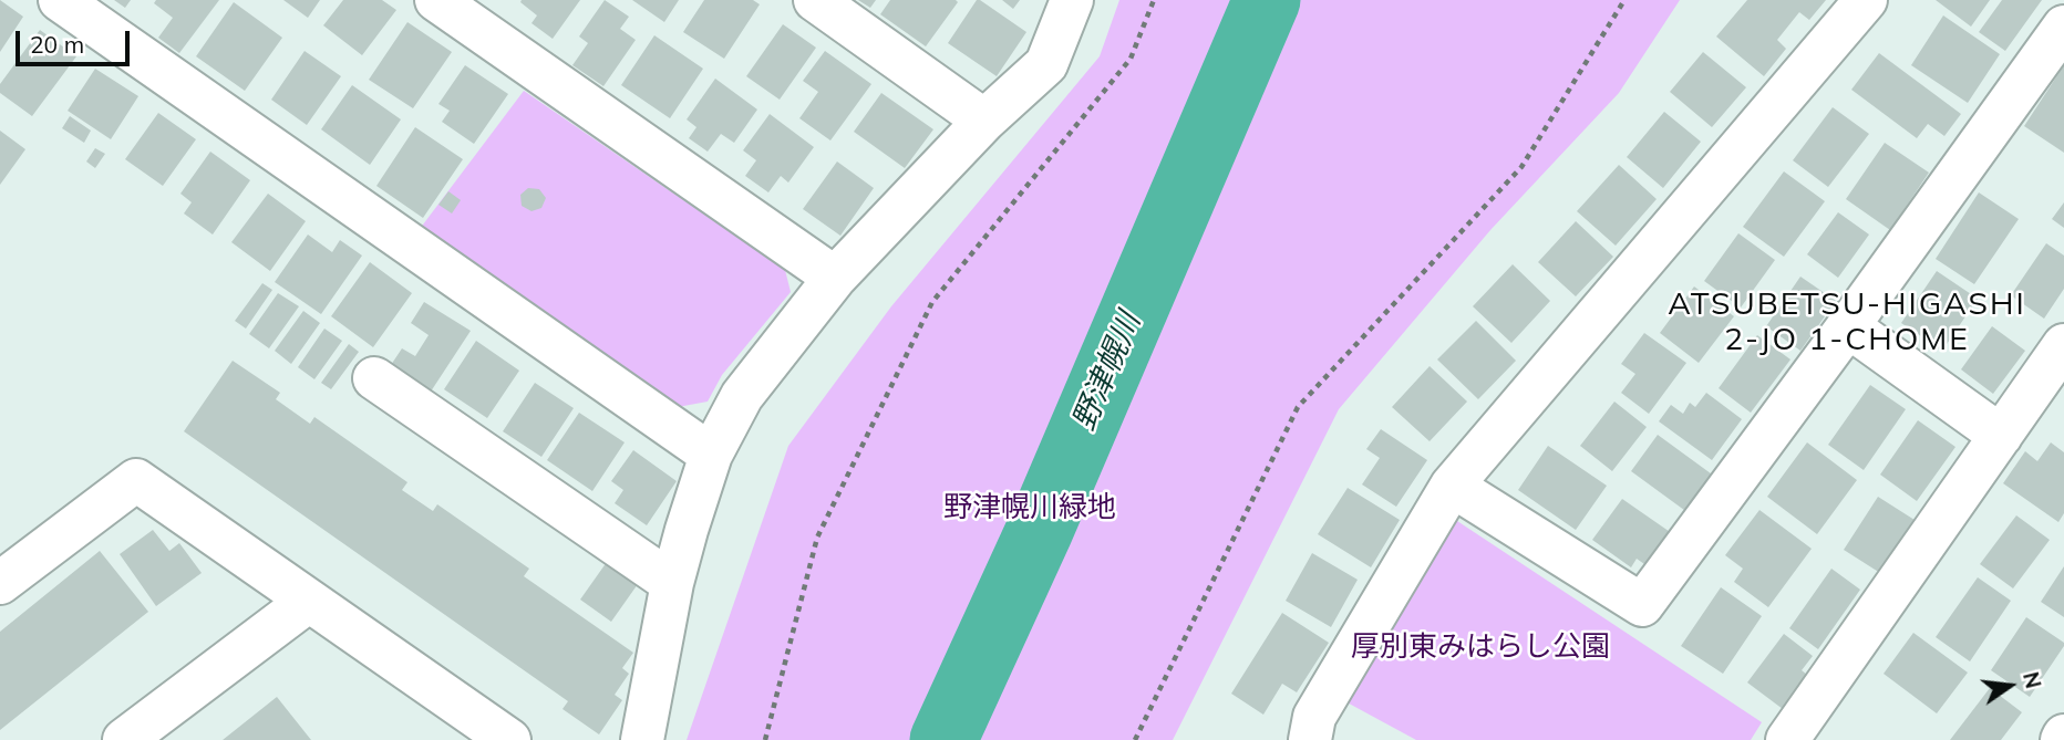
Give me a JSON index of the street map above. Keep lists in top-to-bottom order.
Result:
{
  "districts": ["ATSUBETSU-HIGASHI 2-JO 1-CHOME"],
  "water": ["野津幌川"],
  "parks": ["野津幌川緑地", "厚別東みはらし公園"],
  "scale_bar": "20 m",
  "north": "right"
}
